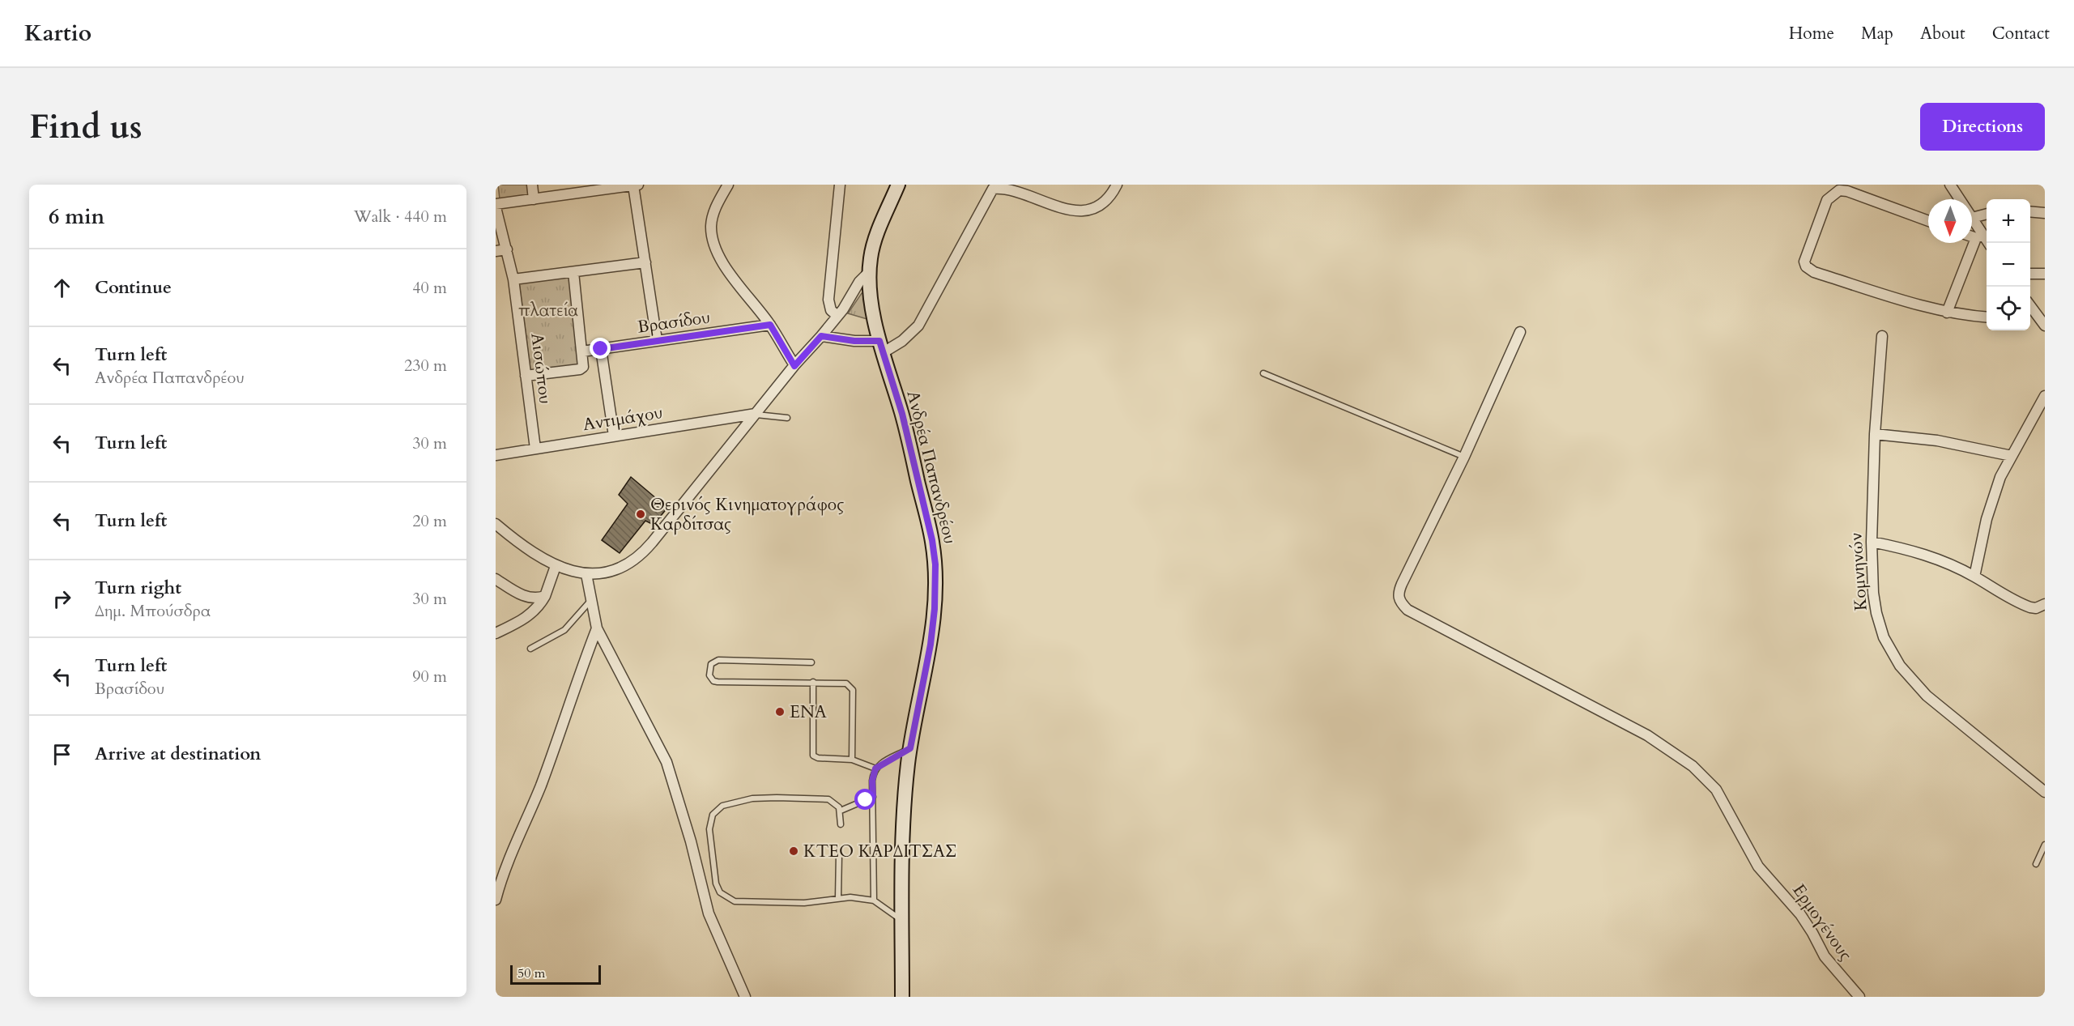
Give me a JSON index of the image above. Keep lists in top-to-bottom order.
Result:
{
  "streets": {
    "main road": ["Ανδρέα Παπανδρέου"],
    "street": [
      "Βρασίδου",
      "Αισώπου",
      "Αντιμάχου",
      "Κομνηνών",
      "Ερμογένους"
    ]
  },
  "crossings": [
    ["Αισώπου", "Αντιμάχου"]
  ],
  "parks": ["πλατεία"],
  "places": ["Θερινός Κινηματογράφος Καρδίτσας", "ΕΝΑ", "ΚΤΕΟ ΚΑΡΔΙΤΣΑΣ"],
  "scale_bar": "50 m",
  "north": "bottom",
  "page": {
    "header": "Kartio",
    "nav": [
      "Home",
      "Map",
      "About",
      "Contact"
    ],
    "buttons": "Directions",
    "title": "Find us",
    "heading": ["6 min", "Walk · 440 m"],
    "map_buttons": ["+", "−"],
    "list": [
      ["Continue", "40 m"],
      ["Turn left", "Ανδρέα Παπανδρέου", "230 m"],
      ["Turn left", "30 m"],
      ["Turn left", "20 m"],
      ["Turn right", "Δημ. Μπούσδρα", "30 m"],
      ["Turn left", "Βρασίδου", "90 m"],
      "Arrive at destination"
    ],
    "scale": "50 m"
  }
}
